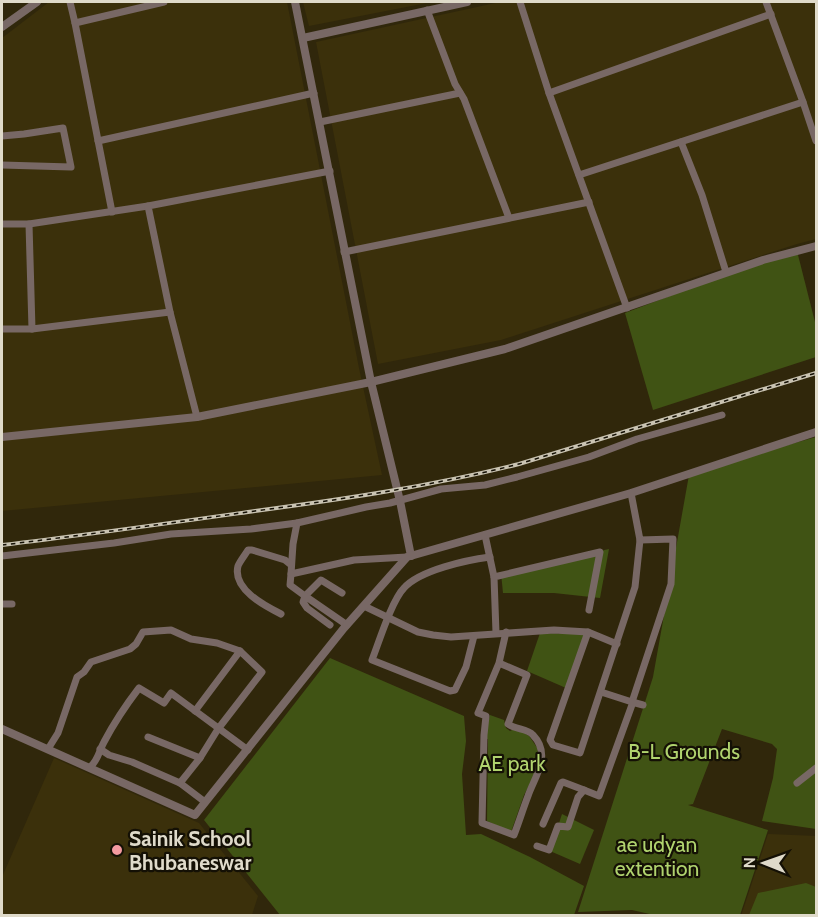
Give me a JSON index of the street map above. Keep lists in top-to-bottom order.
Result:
{
  "parks": ["B-L Grounds", "AE park", "ae udyan extention"],
  "places": ["Sainik School Bhubaneswar"],
  "north": "left"
}
